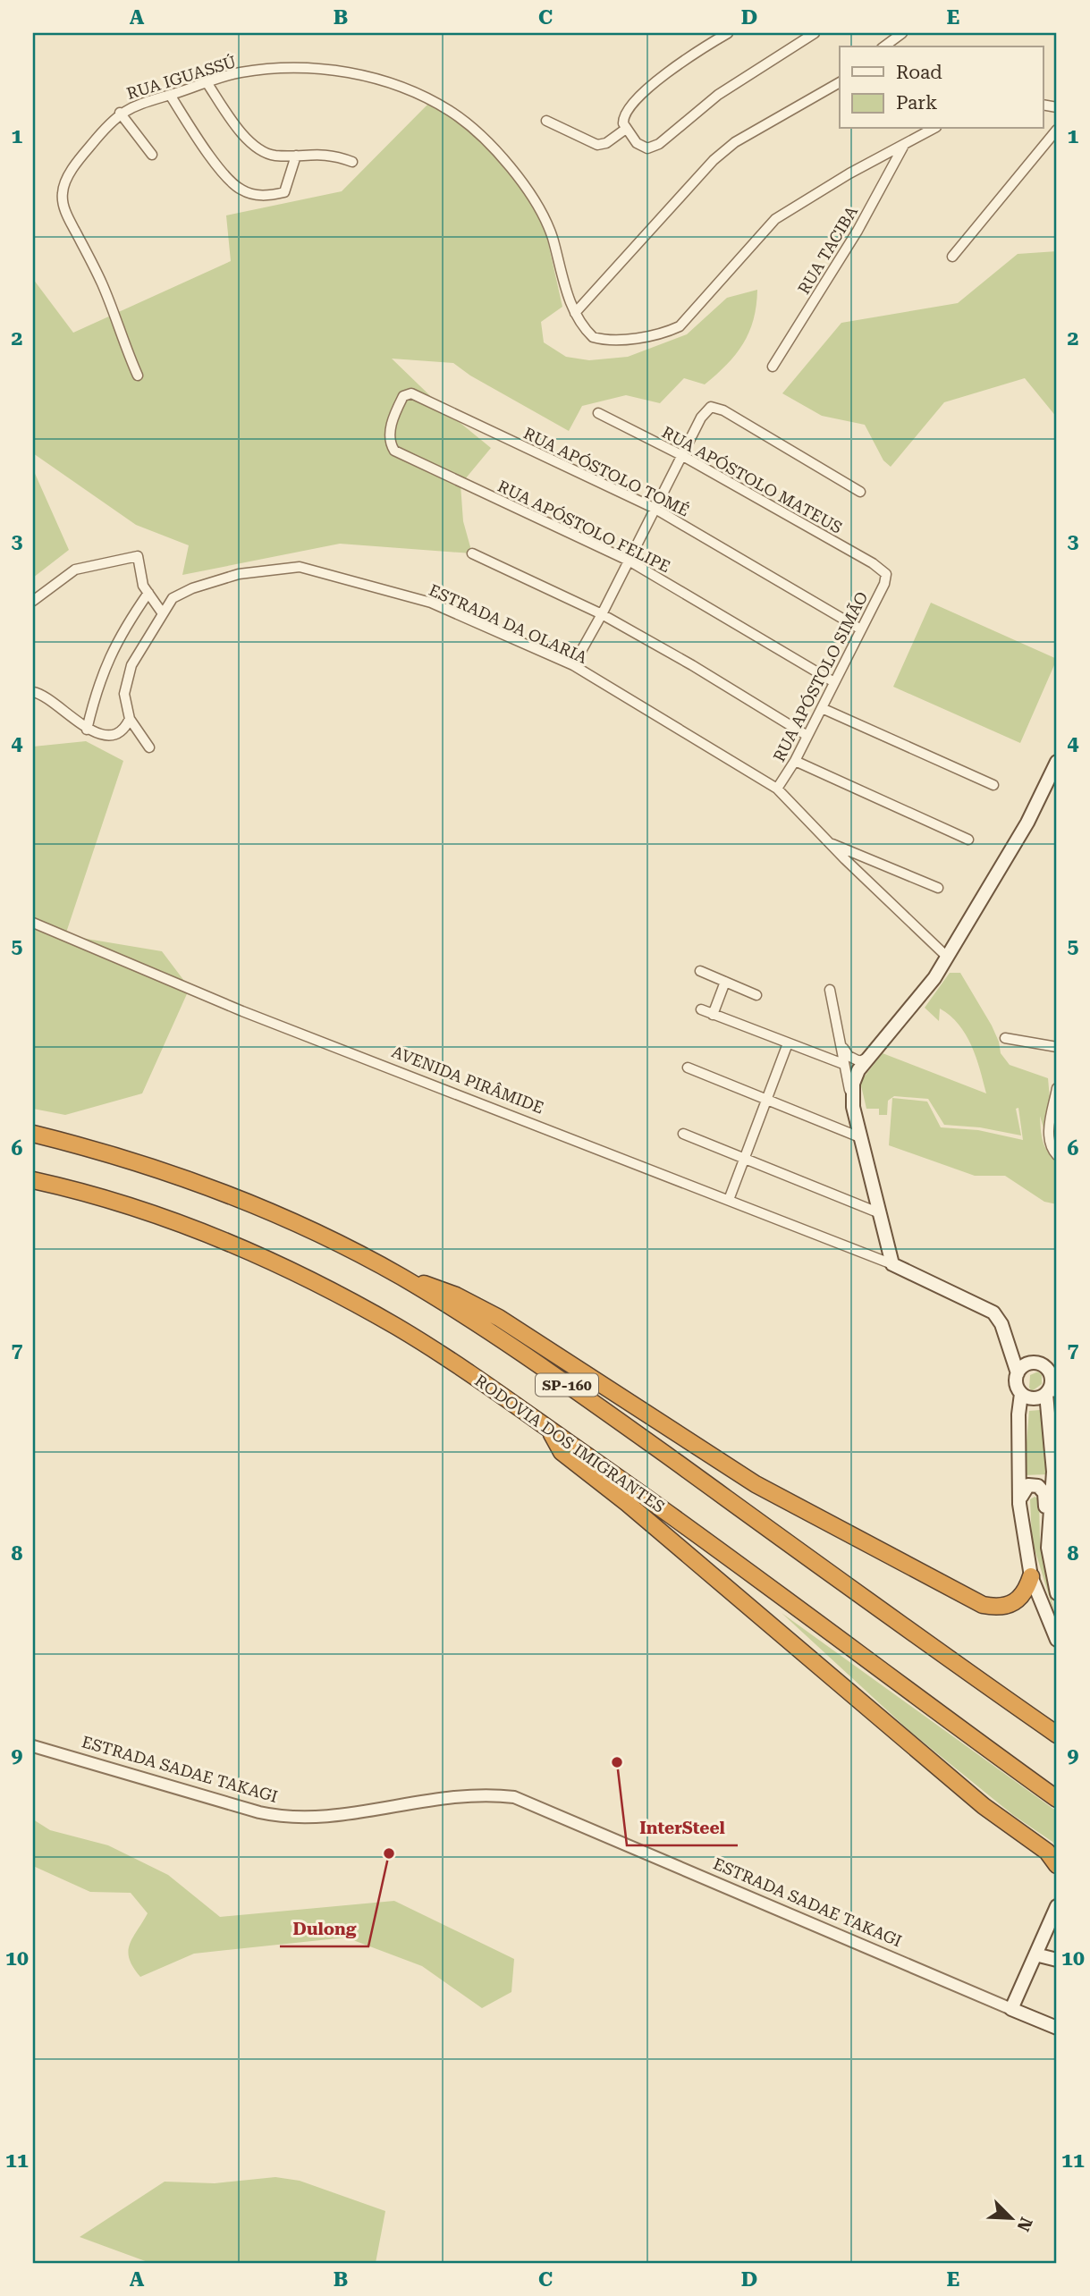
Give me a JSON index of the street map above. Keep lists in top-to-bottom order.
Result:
{
  "streets": {
    "highway": ["SP-160", "RODOVIA DOS IMIGRANTES"],
    "main road": ["ESTRADA SADAE TAKAGI"],
    "street": [
      "RUA IGUASSÚ",
      "RUA TACIBA",
      "RUA APÓSTOLO TOMÉ",
      "RUA APÓSTOLO MATEUS",
      "RUA APÓSTOLO FELIPE",
      "ESTRADA DA OLARIA",
      "RUA APÓSTOLO SIMÃO",
      "AVENIDA PIRÂMIDE"
    ]
  },
  "crossings": [
    ["RUA APÓSTOLO TOMÉ", "RUA APÓSTOLO FELIPE"],
    ["RUA APÓSTOLO TOMÉ", "RUA APÓSTOLO SIMÃO"],
    ["RUA APÓSTOLO MATEUS", "RUA APÓSTOLO SIMÃO"],
    ["RUA APÓSTOLO FELIPE", "RUA APÓSTOLO SIMÃO"],
    ["ESTRADA DA OLARIA", "RUA APÓSTOLO SIMÃO"]
  ],
  "places": ["InterSteel", "Dulong"],
  "legend": ["Road", "Park"],
  "north": "bottom right",
  "grid": {
    "columns": [
      "A",
      "B",
      "C",
      "D",
      "E"
    ],
    "rows": [
      "1",
      "2",
      "3",
      "4",
      "5",
      "6",
      "7",
      "8",
      "9",
      "10",
      "11"
    ]
  }
}
